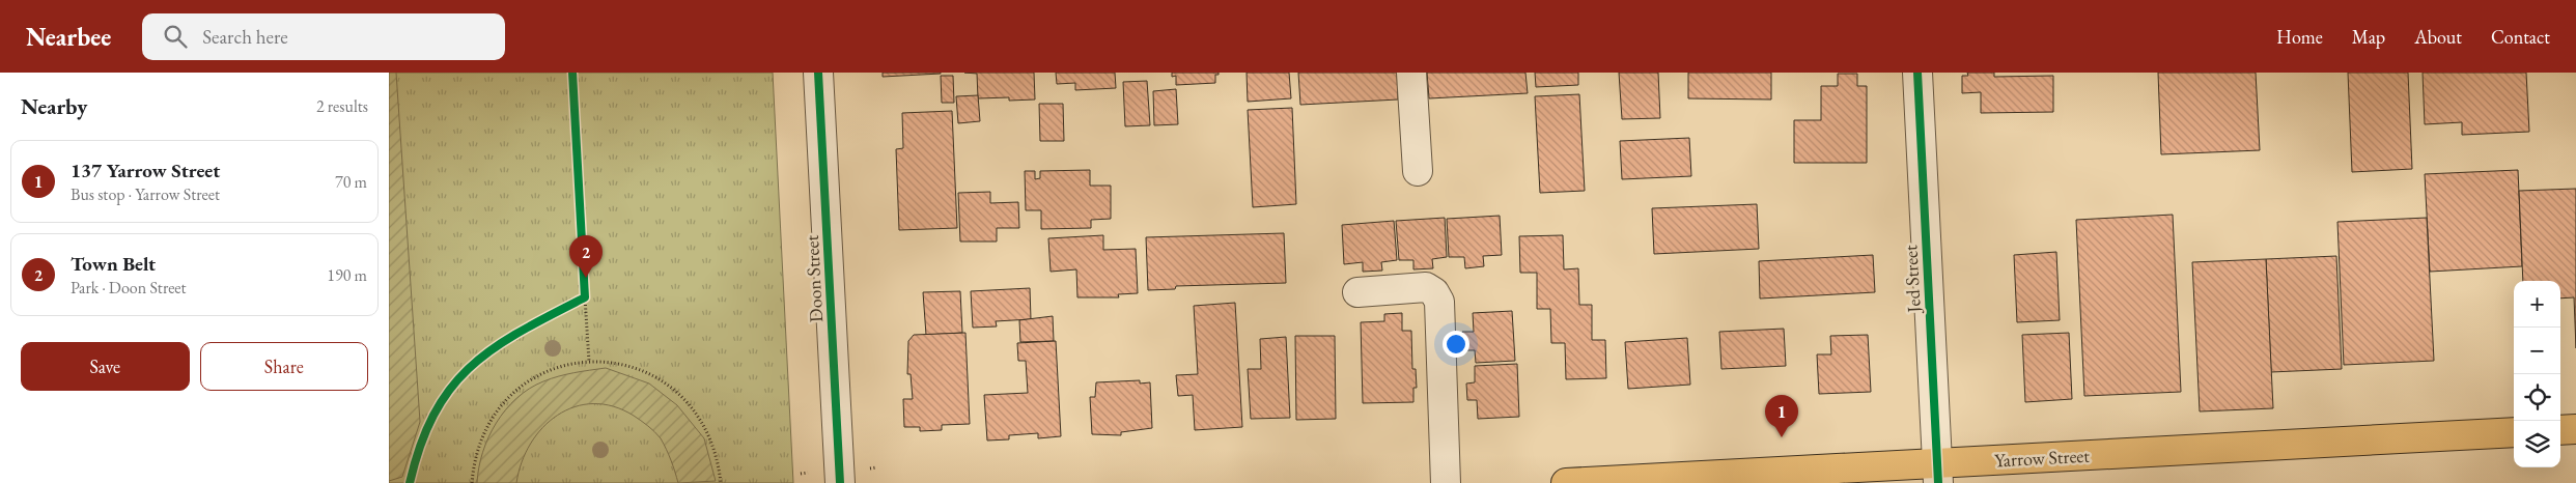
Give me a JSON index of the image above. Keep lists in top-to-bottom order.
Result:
{
  "streets": {
    "main road": ["Yarrow Street"],
    "street": ["Doon Street", "Jed Street"]
  },
  "crossings": [
    ["Jed Street", "Yarrow Street"]
  ],
  "page": {
    "header": "Nearbee",
    "search": "Search here",
    "nav": [
      "Home",
      "Map",
      "About",
      "Contact"
    ],
    "heading": ["Nearby", "2 results"],
    "list": [
      {
        "mark": "1",
        "name": "137 Yarrow Street",
        "note": "Bus stop · Yarrow Street",
        "value": "70 m"
      },
      {
        "mark": "2",
        "name": "Town Belt",
        "note": "Park · Doon Street",
        "value": "190 m"
      }
    ],
    "pins": ["2", "1"],
    "map_buttons": ["+", "−"],
    "buttons": ["Save", "Share"]
  }
}
